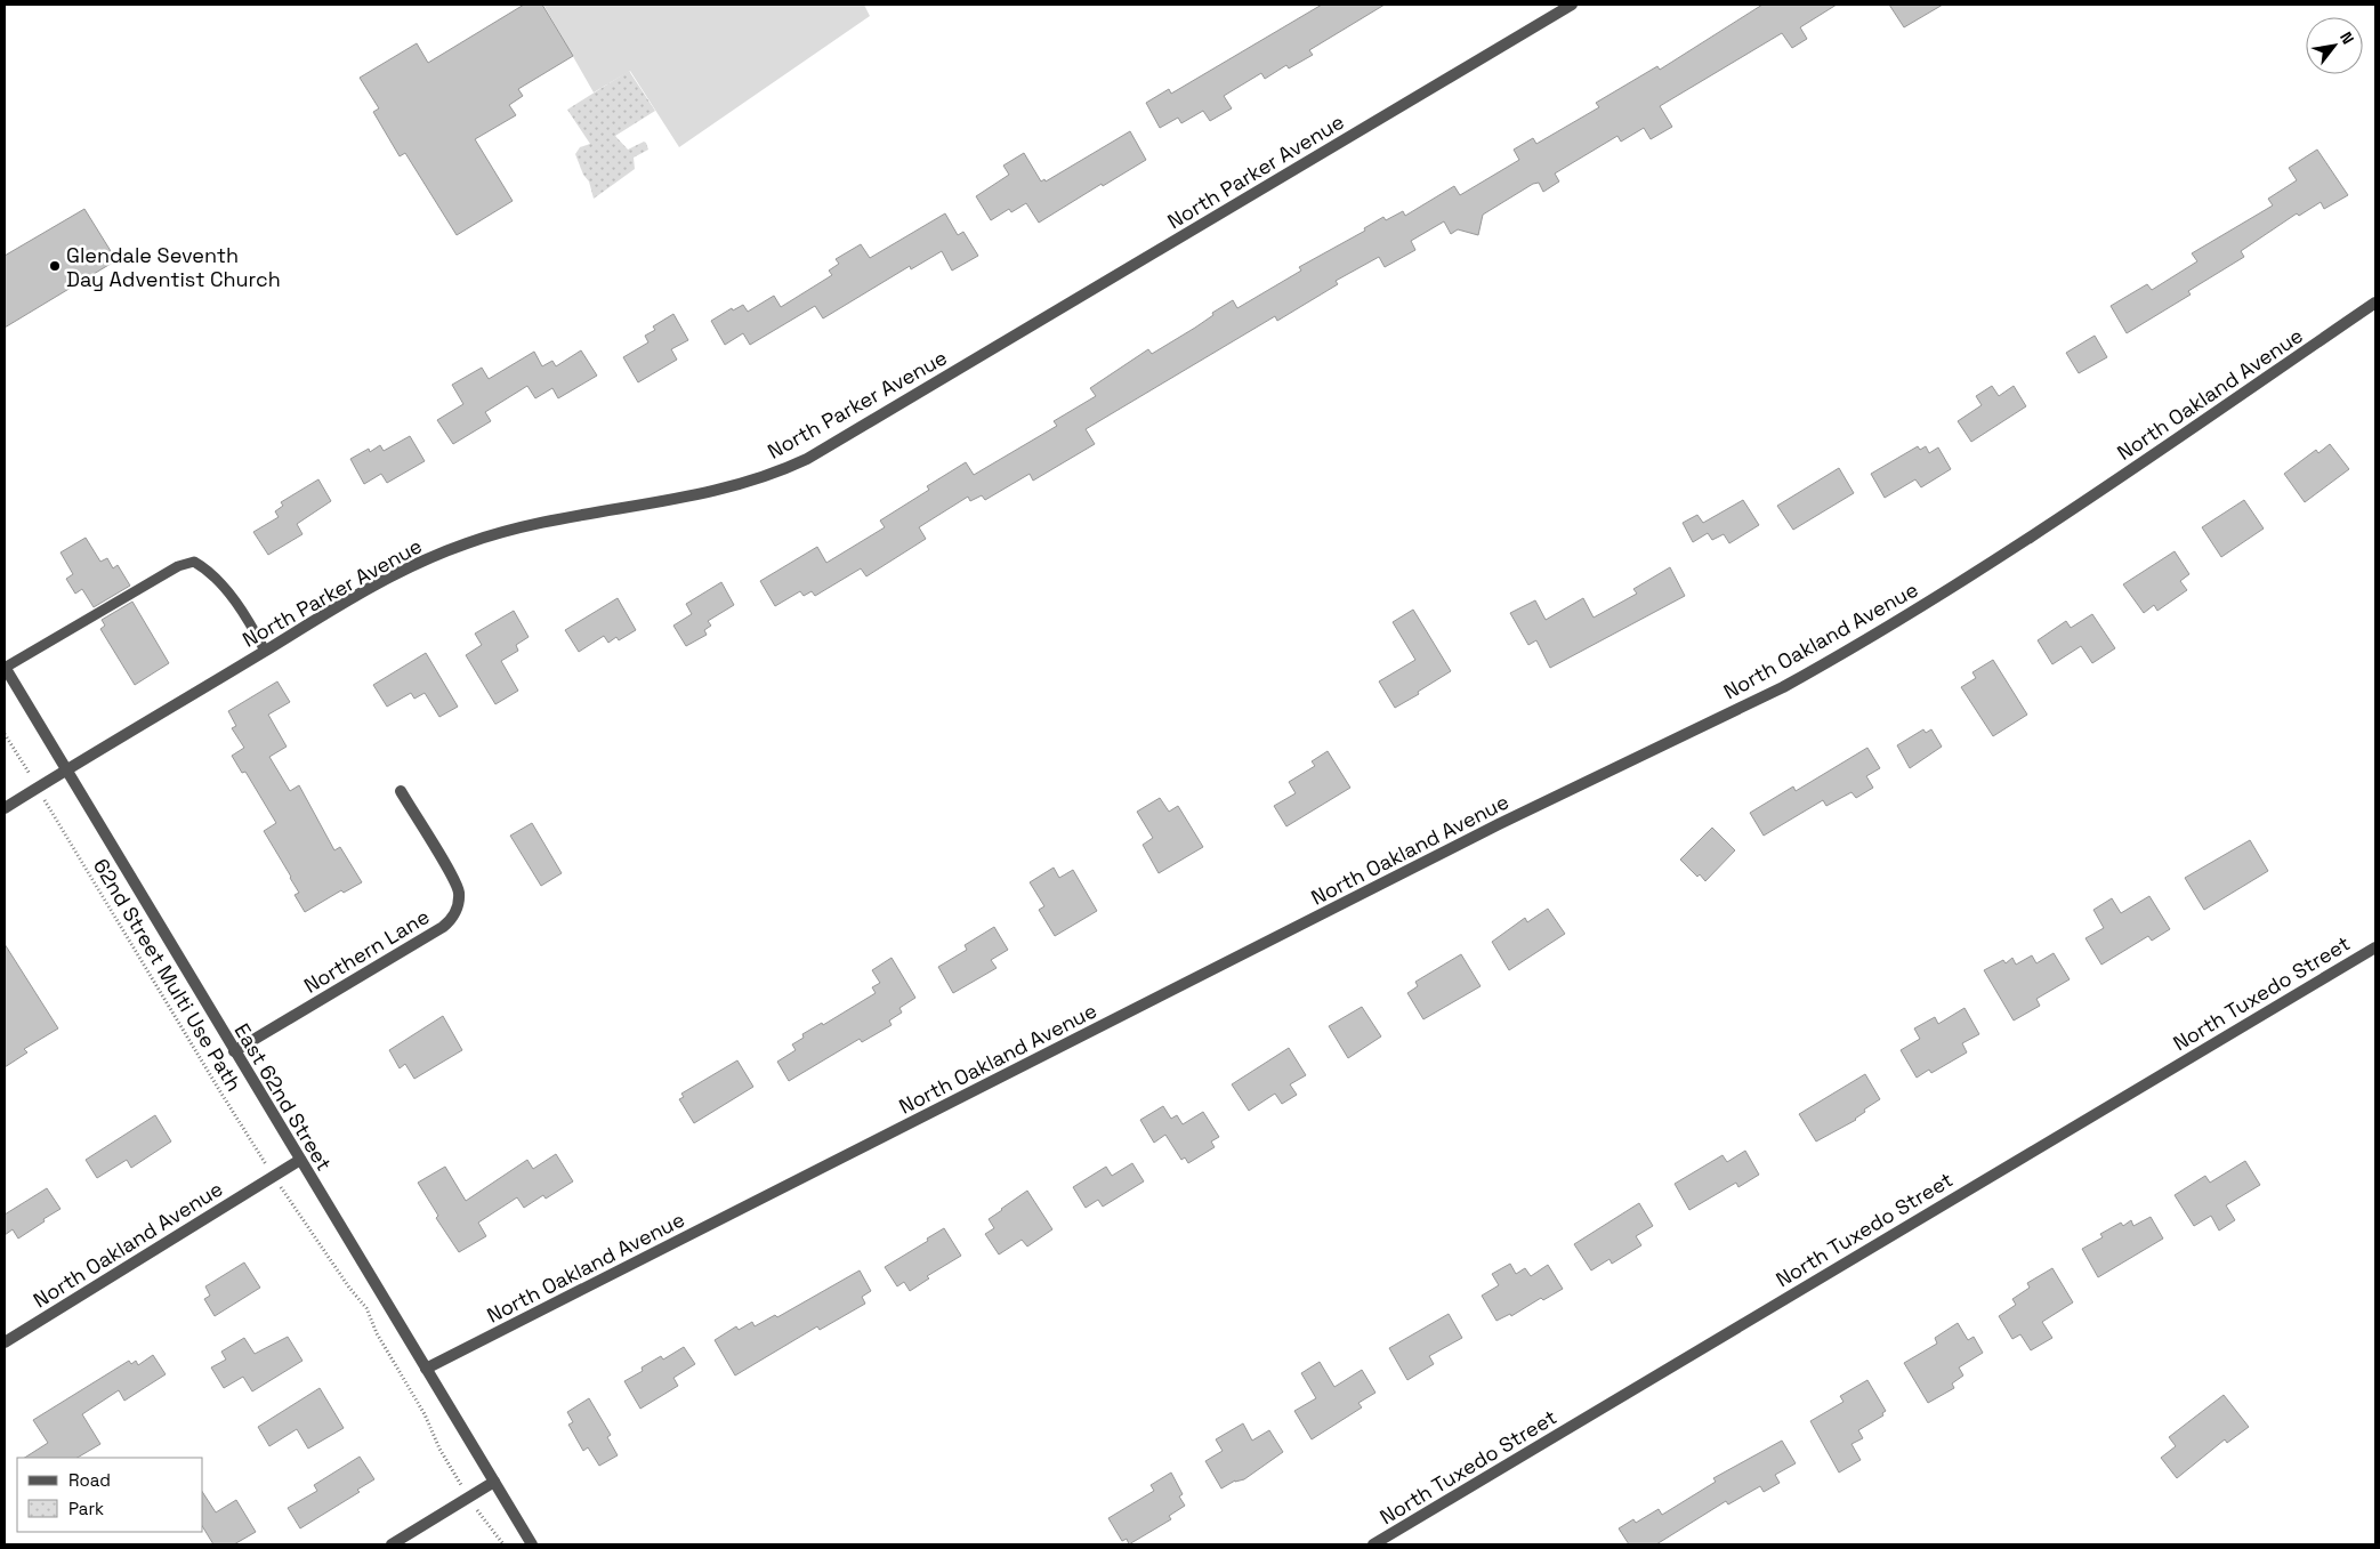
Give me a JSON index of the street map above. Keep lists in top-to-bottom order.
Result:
{
  "streets": {
    "street": [
      "North Parker Avenue",
      "North Oakland Avenue",
      "Northern Lane",
      "North Tuxedo Street",
      "East 62nd Street"
    ],
    "path": ["62nd Street Multi Use Path"]
  },
  "crossings": [
    ["North Parker Avenue", "East 62nd Street"],
    ["North Oakland Avenue", "East 62nd Street"],
    ["Northern Lane", "East 62nd Street"]
  ],
  "places": ["Glendale Seventh Day Adventist Church"],
  "legend": ["Road", "Park"],
  "north": "top right"
}
